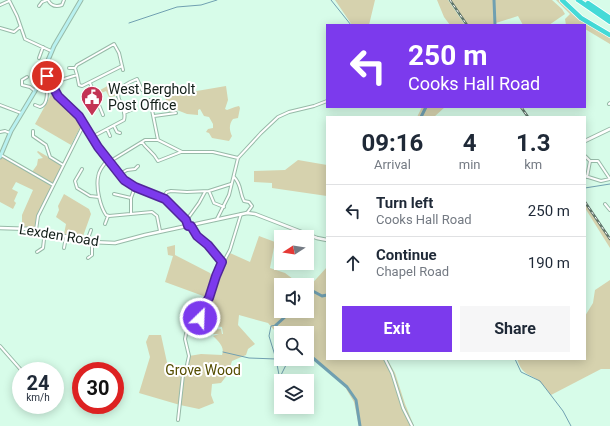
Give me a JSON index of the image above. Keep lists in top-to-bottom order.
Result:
{
  "streets": {
    "street": ["Lexden Road"]
  },
  "parks": ["Grove Wood"],
  "places": {
    "public building": ["West Bergholt Post Office"]
  },
  "north": "left",
  "page": {
    "turn": ["250 m", "Cooks Hall Road"],
    "eta": [
      "09:16",
      "Arrival",
      "4",
      "min",
      "1.3",
      "km"
    ],
    "list": [
      {
        "name": "Turn left",
        "note": "Cooks Hall Road",
        "value": "250 m"
      },
      {
        "name": "Continue",
        "note": "Chapel Road",
        "value": "190 m"
      }
    ],
    "buttons": ["Exit", "Share"],
    "speed": "24 km/h",
    "limit": "30"
  }
}
